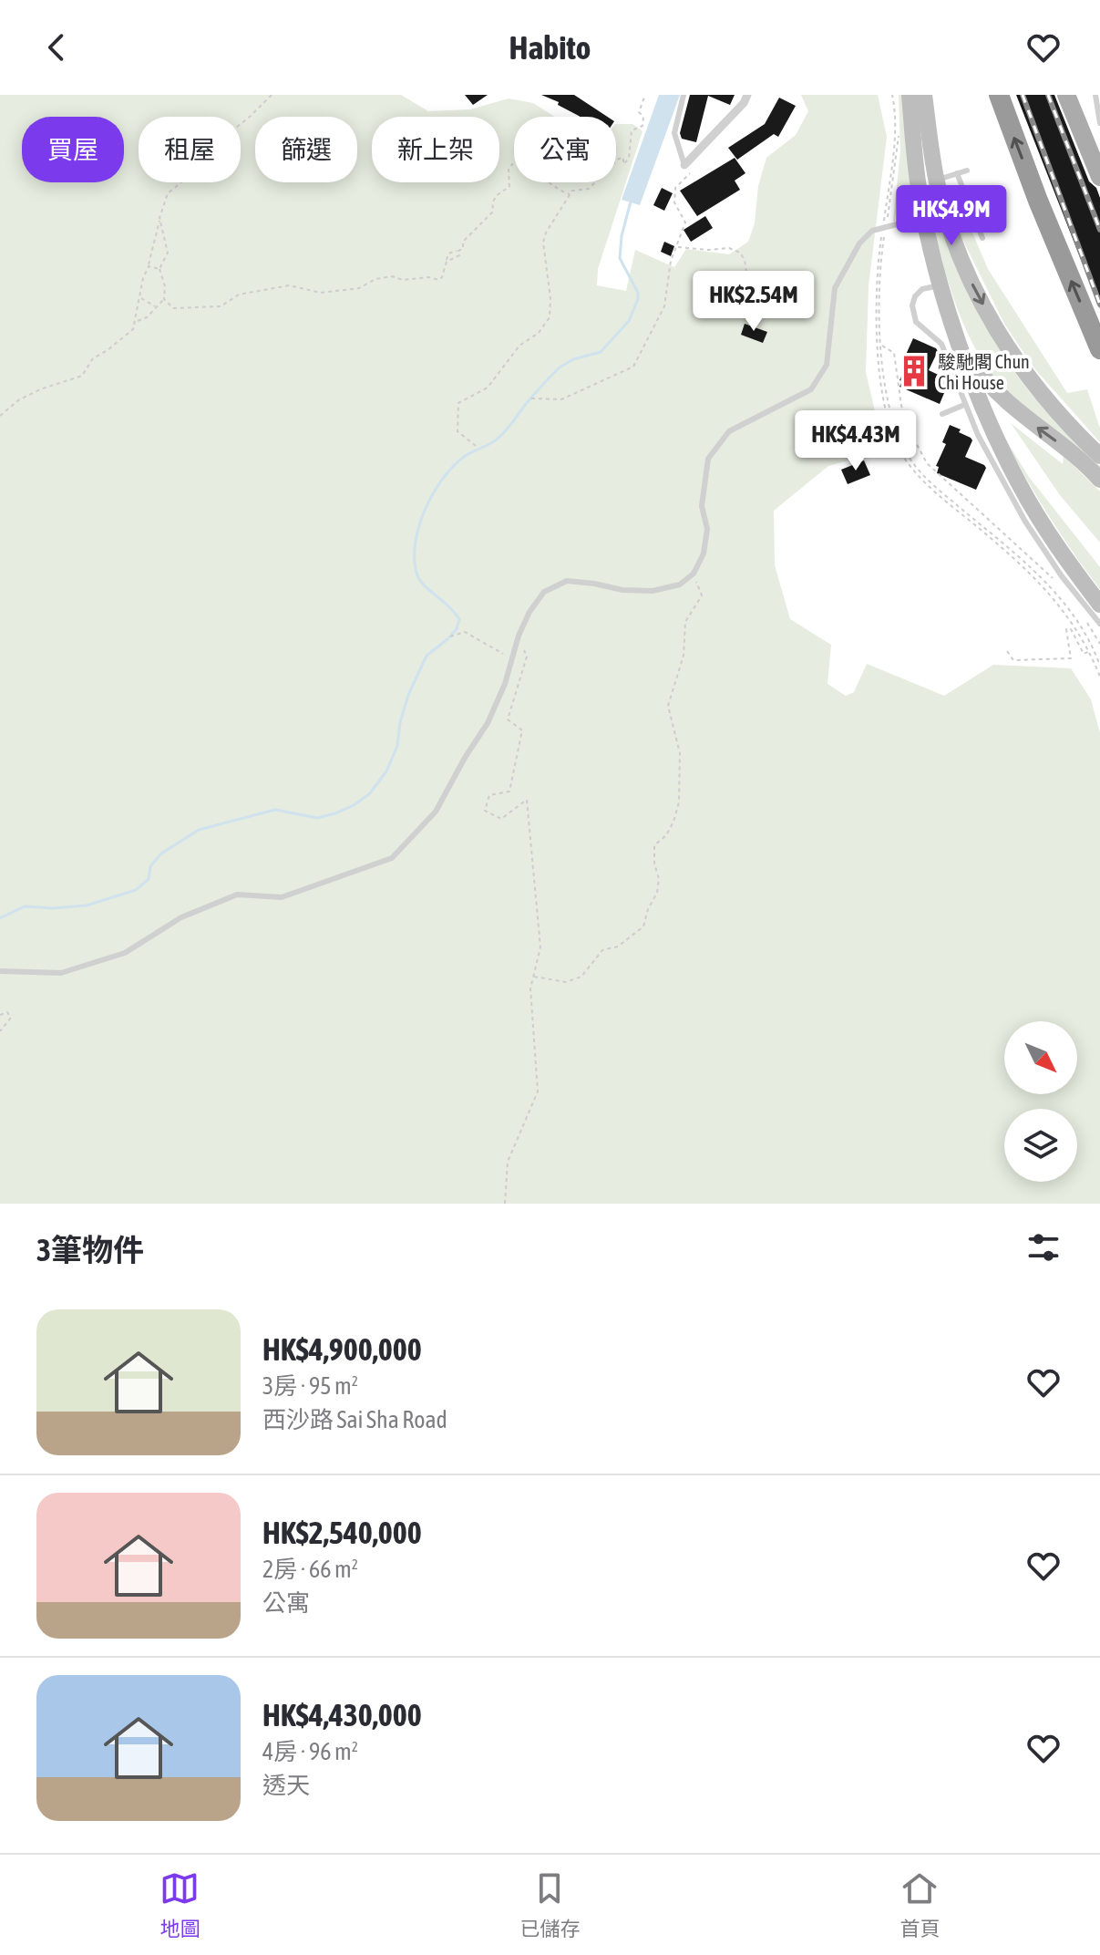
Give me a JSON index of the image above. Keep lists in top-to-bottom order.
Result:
{
  "places": {
    "building": ["駿馳閣 Chun Chi House"]
  },
  "north": "bottom right",
  "page": {
    "header": "Habito",
    "chip": [
      "買屋",
      "租屋",
      "篩選",
      "新上架",
      "公寓"
    ],
    "price": ["HK$4.9M", "HK$2.54M", "HK$4.43M"],
    "heading": "3筆物件",
    "list": [
      {
        "name": "HK$4,900,000",
        "note": "3房 · 95 m² · 西沙路 Sai Sha Road"
      },
      {
        "name": "HK$2,540,000",
        "note": "2房 · 66 m² · 公寓"
      },
      {
        "name": "HK$4,430,000",
        "note": "4房 · 96 m² · 透天"
      }
    ],
    "tabs": ["地圖", "已儲存", "首頁"]
  }
}
